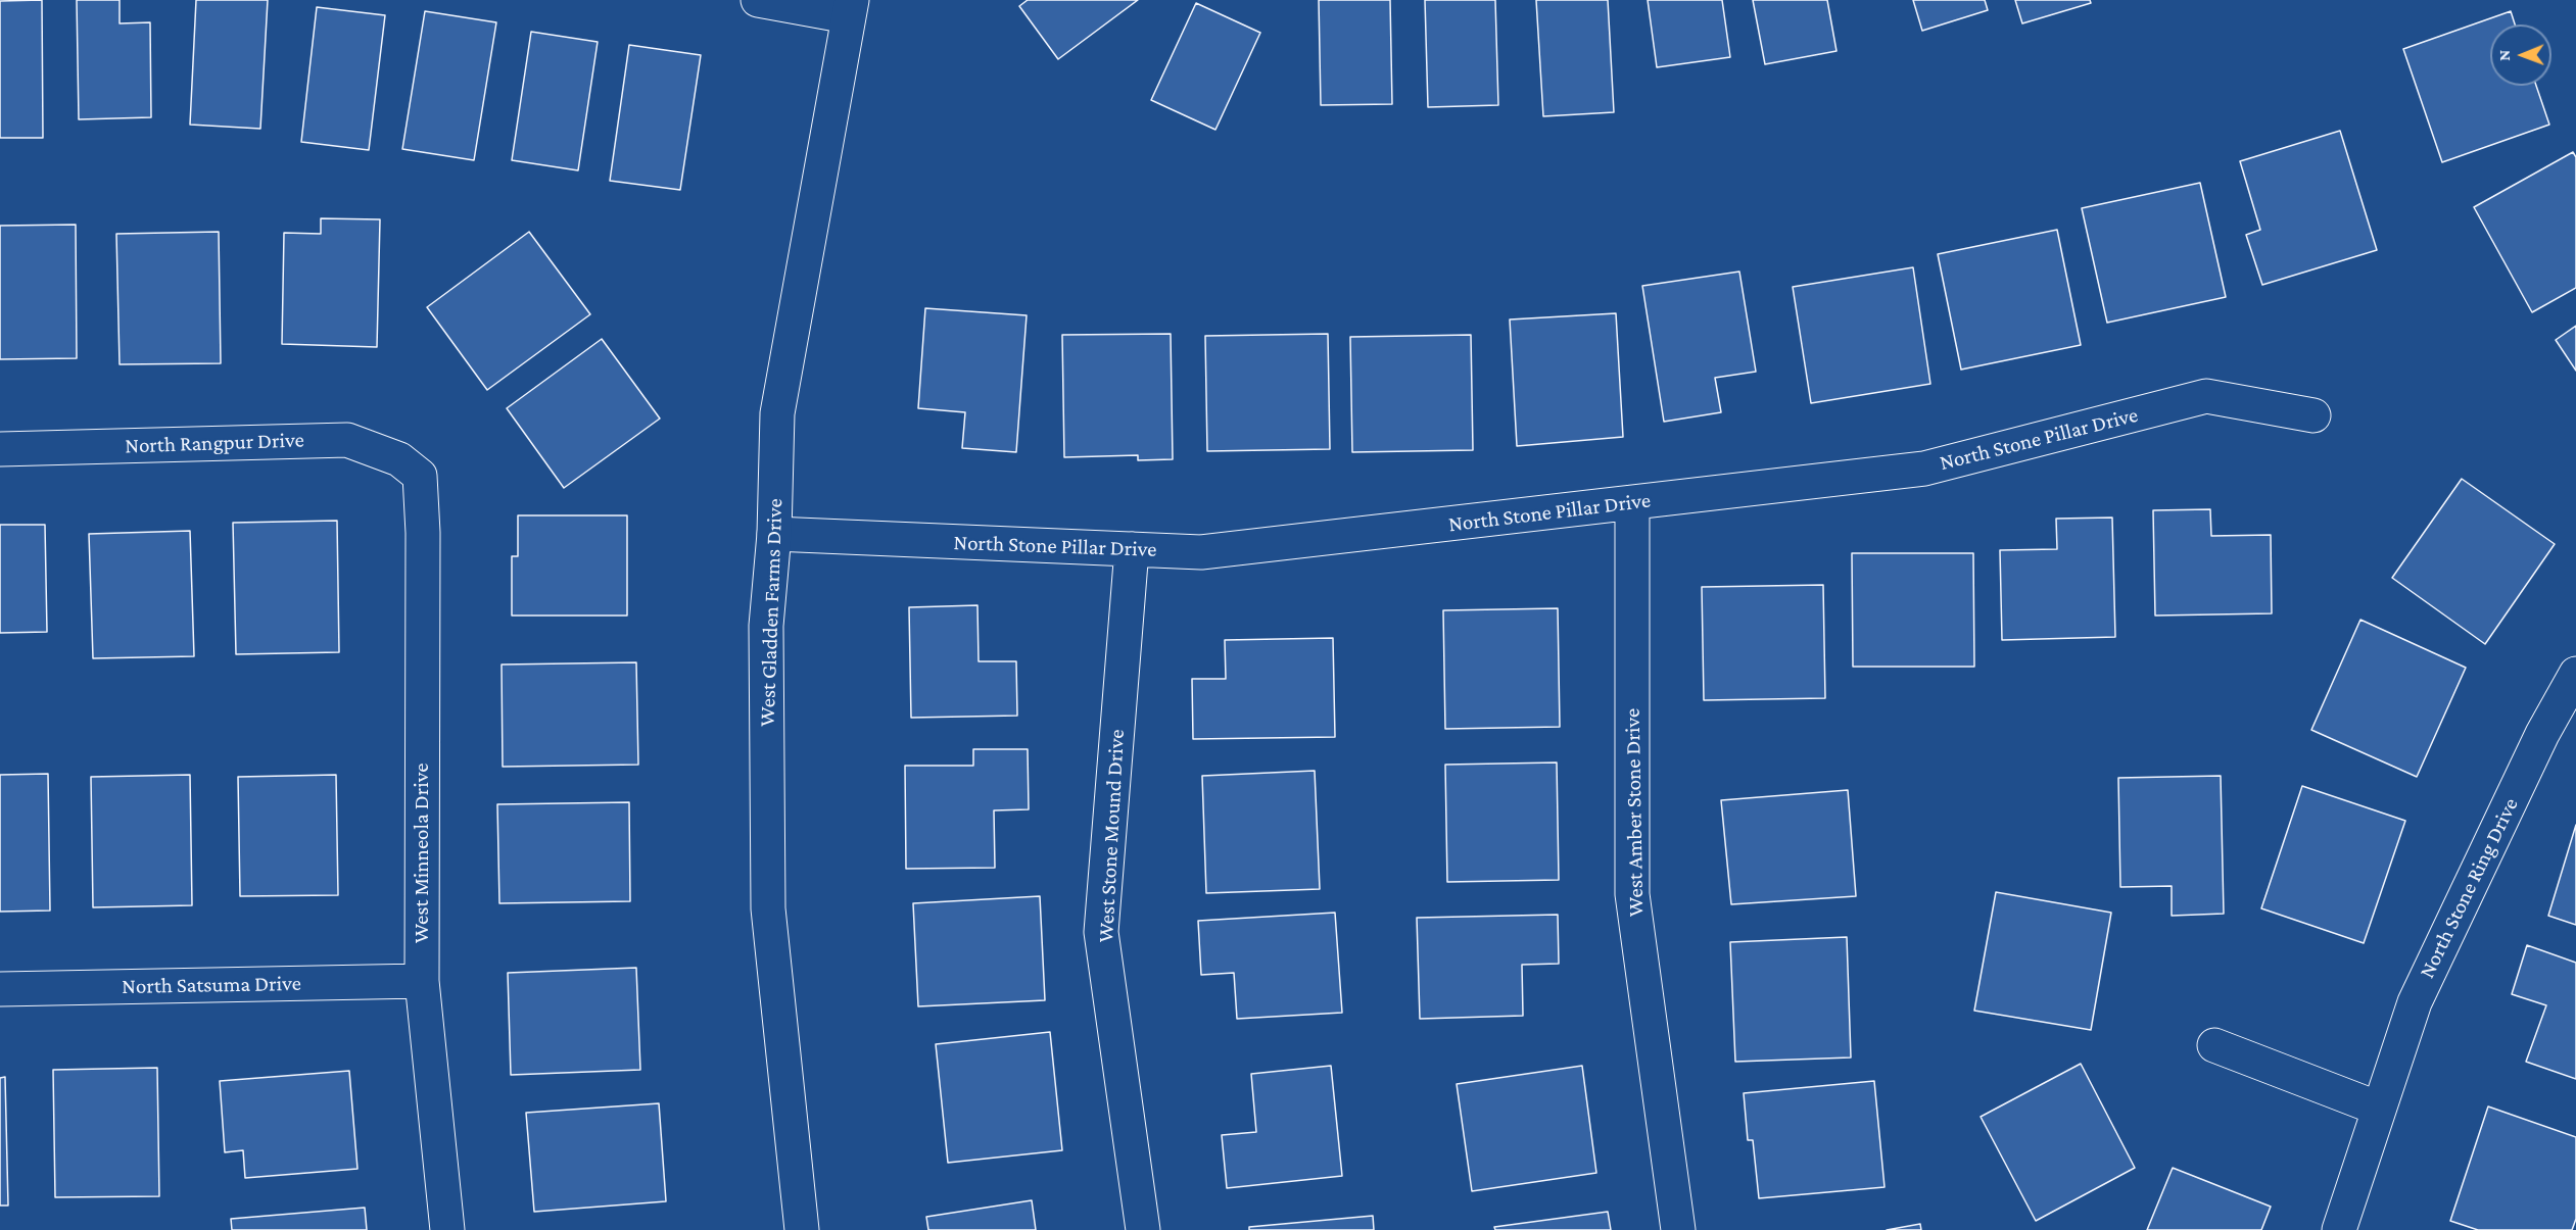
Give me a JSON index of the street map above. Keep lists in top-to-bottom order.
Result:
{
  "streets": {
    "street": [
      "North Stone Pillar Drive",
      "North Rangpur Drive",
      "West Gladden Farms Drive",
      "West Amber Stone Drive",
      "West Stone Mound Drive",
      "West Minneola Drive",
      "North Stone Ring Drive",
      "North Satsuma Drive"
    ]
  },
  "crossings": [
    ["North Stone Pillar Drive", "West Gladden Farms Drive"],
    ["North Stone Pillar Drive", "West Amber Stone Drive"],
    ["North Stone Pillar Drive", "West Stone Mound Drive"],
    ["North Rangpur Drive", "West Minneola Drive"],
    ["West Minneola Drive", "North Satsuma Drive"]
  ],
  "north": "left"
}
